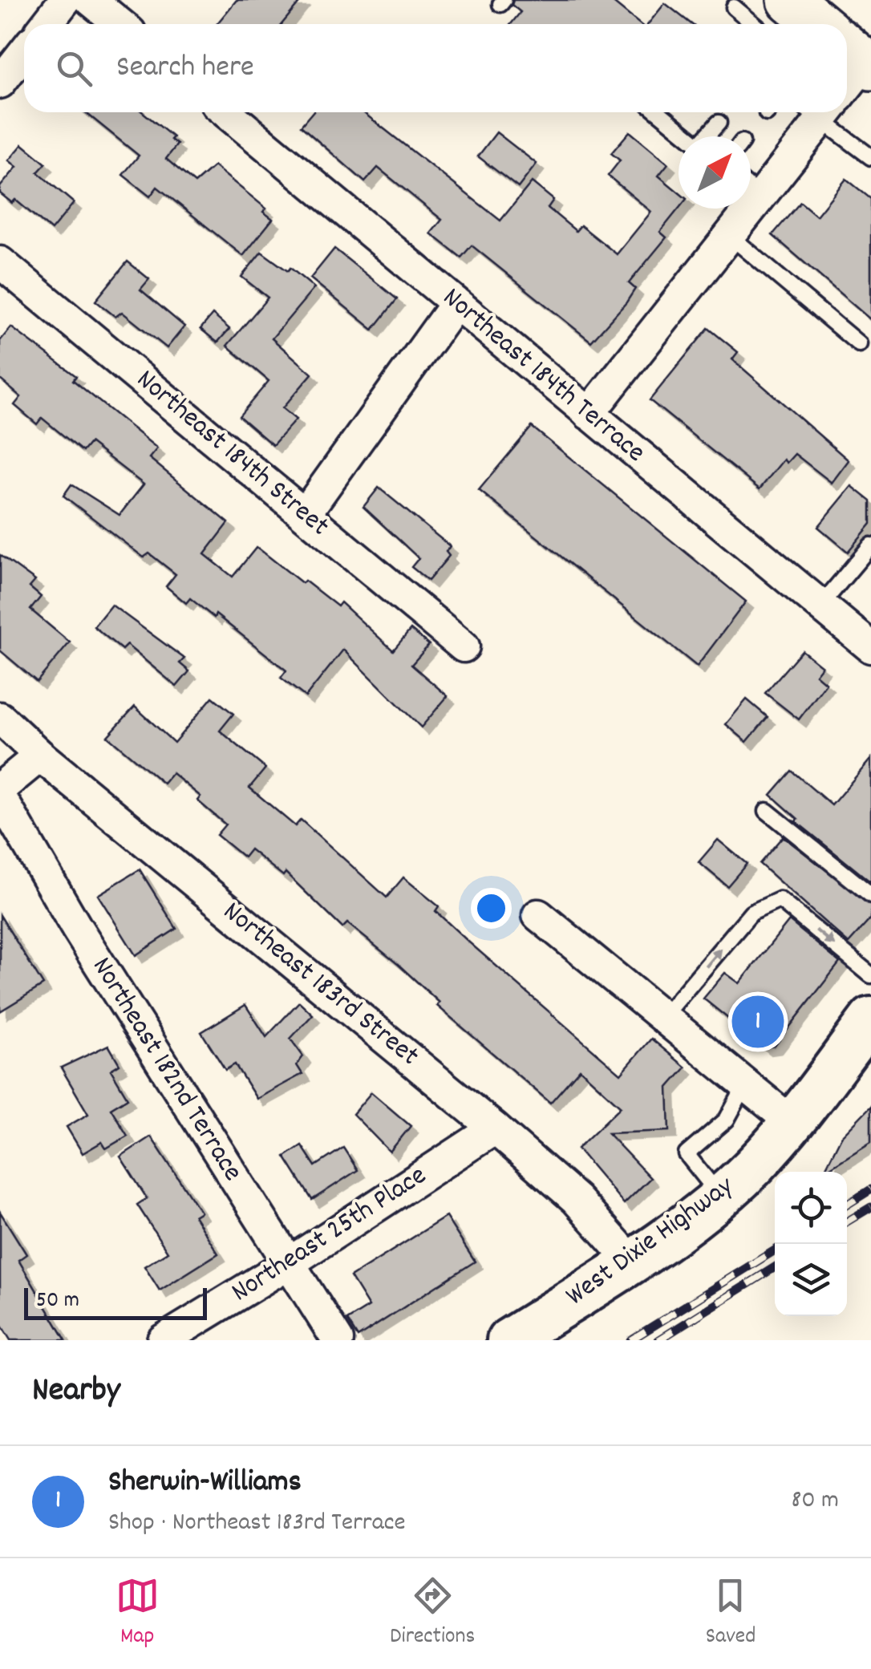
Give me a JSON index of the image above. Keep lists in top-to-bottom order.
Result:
{
  "streets": {
    "street": [
      "Northeast 184th Terrace",
      "Northeast 184th Street",
      "Northeast 183rd Street",
      "Northeast 182nd Terrace",
      "Northeast 25th Place",
      "West Dixie Highway"
    ]
  },
  "crossings": [
    ["Northeast 183rd Street", "Northeast 25th Place"],
    ["Northeast 183rd Street", "West Dixie Highway"],
    ["Northeast 182nd Terrace", "Northeast 25th Place"]
  ],
  "scale_bar": "50 m",
  "north": "top right",
  "page": {
    "search": "Search here",
    "pins": "1",
    "scale": "50 m",
    "heading": "Nearby",
    "list": [
      {
        "mark": "1",
        "name": "Sherwin-Williams",
        "note": "Shop · Northeast 183rd Terrace",
        "value": "80 m"
      }
    ],
    "nav": ["Map", "Directions", "Saved"]
  }
}
